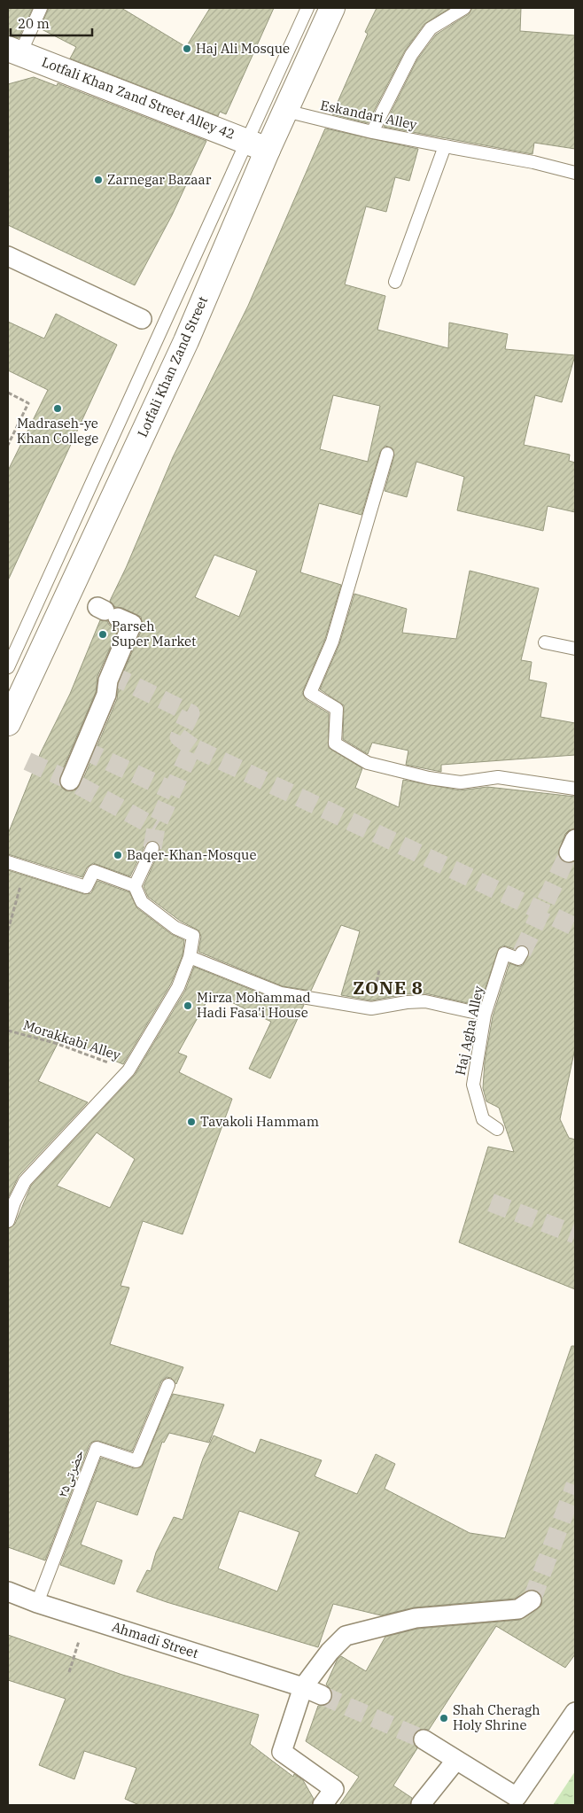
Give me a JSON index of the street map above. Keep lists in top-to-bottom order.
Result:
{
  "streets": {
    "street": ["Lotfali Khan Zand Street Alley 42", "Lotfali Khan Zand Street", "Ahmadi Street"],
    "lane": ["Eskandari Alley", "Haj Agha Alley", "حضرتی۲۵"],
    "path": ["Morakkabi Alley"]
  },
  "crossings": [
    ["Lotfali Khan Zand Street Alley 42", "Lotfali Khan Zand Street"],
    ["Eskandari Alley", "Lotfali Khan Zand Street"],
    ["حضرتی۲۵", "Ahmadi Street"]
  ],
  "districts": ["ZONE 8"],
  "places": [
    "Haj Ali Mosque",
    "Zarnegar Bazaar",
    "Madraseh-ye Khan College",
    "Parseh Super Market",
    "Baqer-Khan-Mosque",
    "Mirza Mohammad Hadi Fasa'i House",
    "Tavakoli Hammam",
    "Shah Cheragh Holy Shrine"
  ],
  "scale_bar": "20 m"
}
